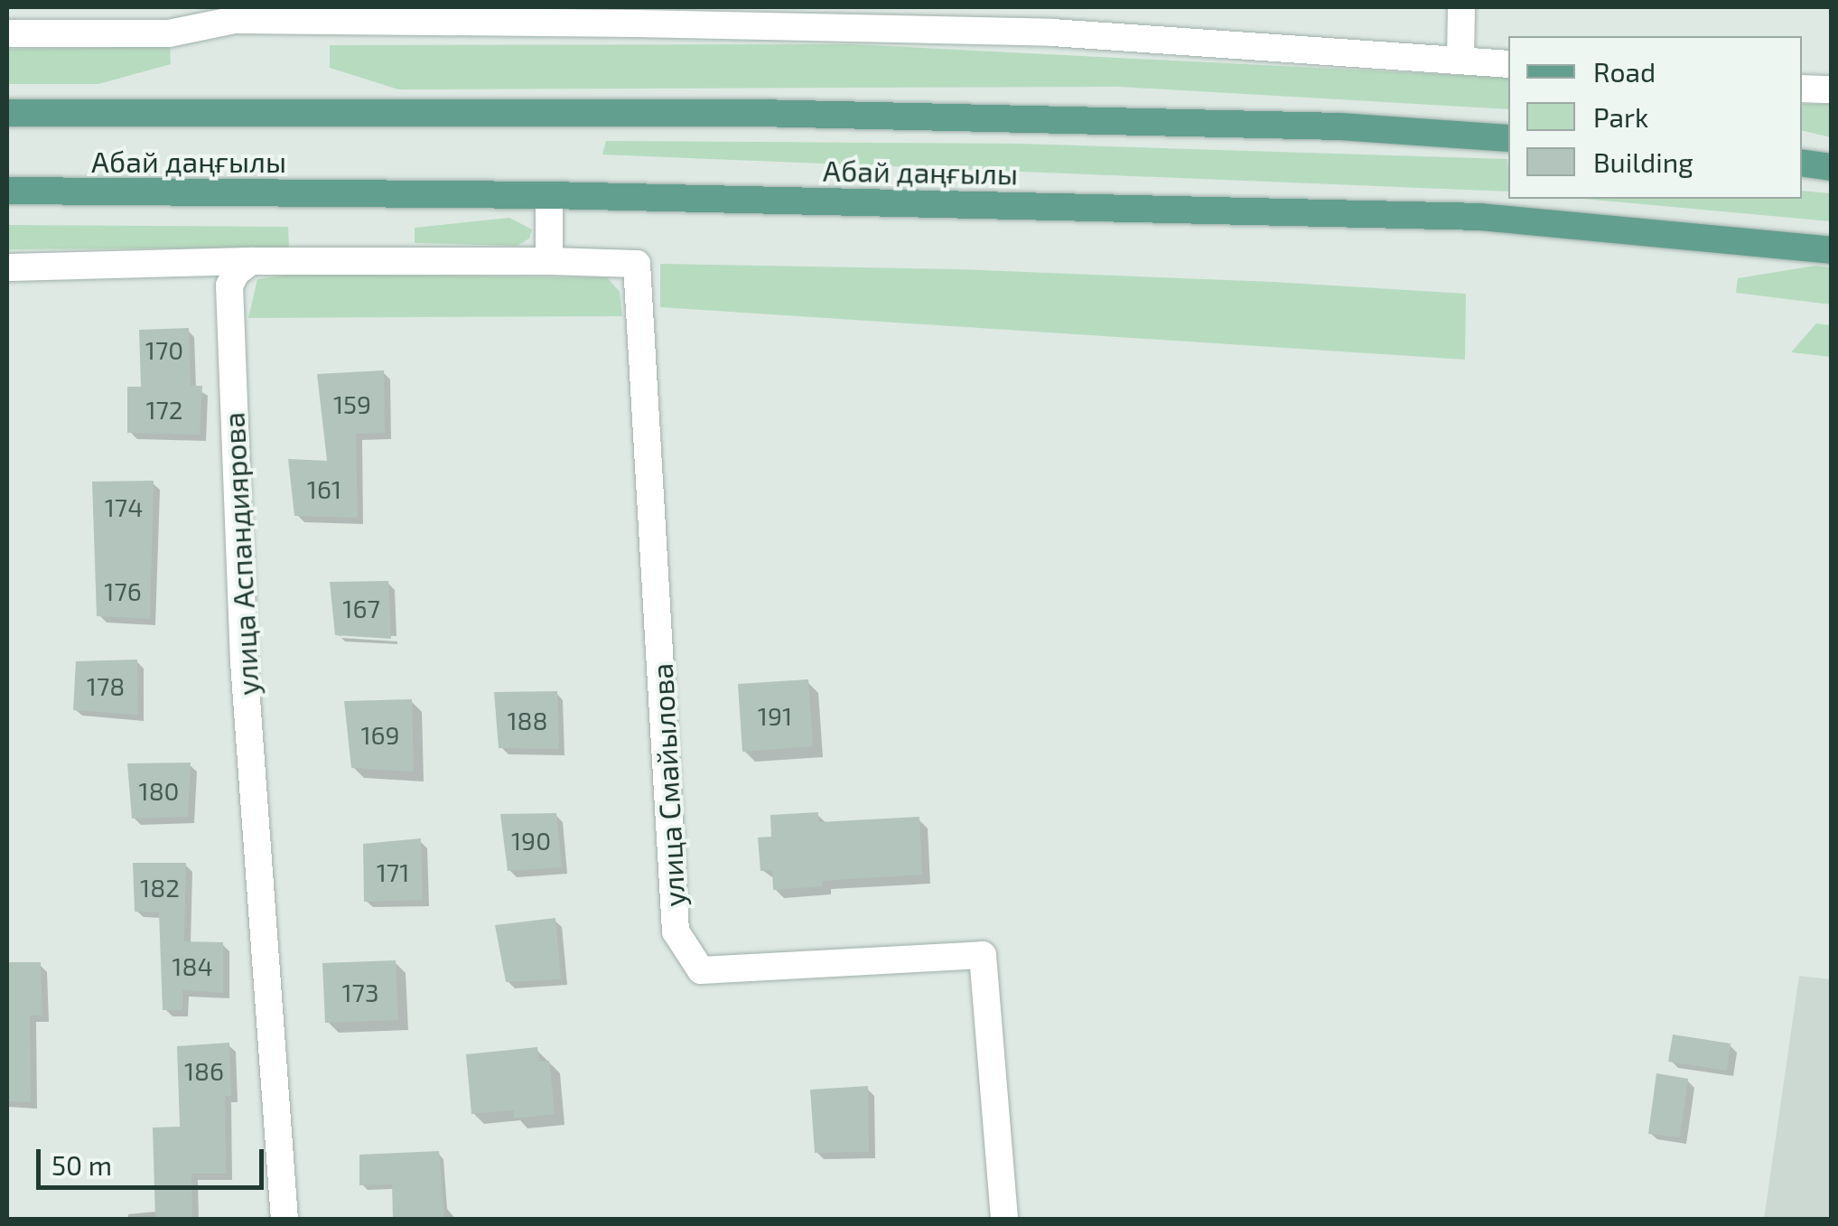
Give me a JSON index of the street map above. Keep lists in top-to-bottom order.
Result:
{
  "streets": {
    "main road": ["Абай даңғылы"],
    "street": ["улица Аспандиярова", "улица Смайылова"]
  },
  "house_numbers": [
    "170",
    "159",
    "172",
    "161",
    "174",
    "176",
    "167",
    "178",
    "191",
    "188",
    "169",
    "180",
    "190",
    "171",
    "182",
    "184",
    "173",
    "186"
  ],
  "legend": ["Road", "Park", "Building"],
  "scale_bar": "50 m"
}
